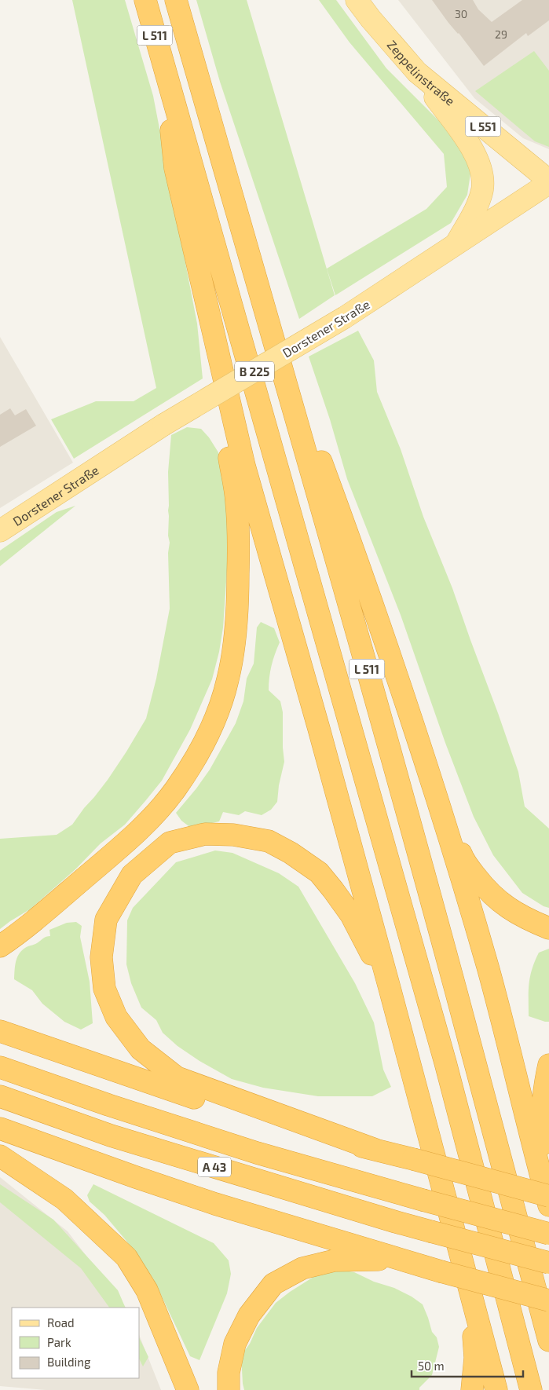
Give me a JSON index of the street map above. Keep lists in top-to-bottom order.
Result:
{
  "streets": {
    "highway": ["L 511", "A 43"],
    "main road": [
      "Zeppelinstraße",
      "L 551",
      "Dorstener Straße",
      "B 225"
    ]
  },
  "crossings": [
    ["Zeppelinstraße", "Dorstener Straße"],
    ["Zeppelinstraße", "B 225"],
    ["Dorstener Straße", "B 225"]
  ],
  "house_numbers": ["30", "29"],
  "legend": ["Road", "Park", "Building"],
  "scale_bar": "50 m"
}
